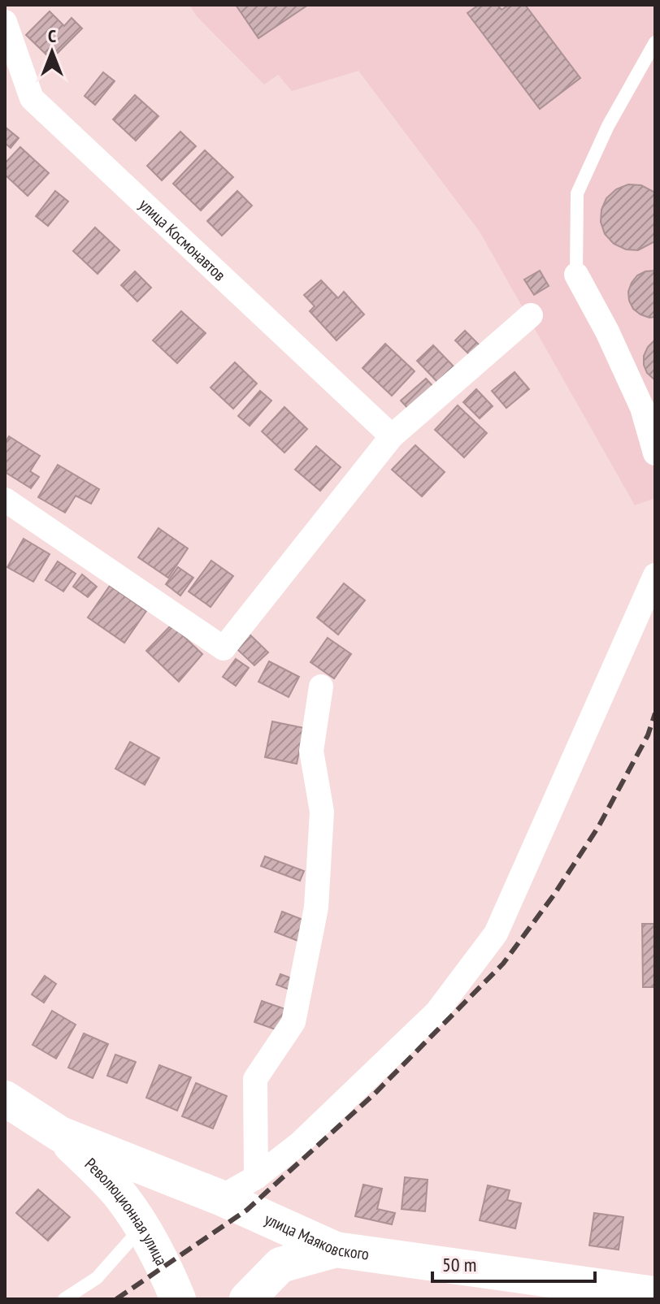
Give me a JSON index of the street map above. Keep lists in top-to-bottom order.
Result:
{
  "streets": {
    "street": ["улица Космонавтов", "Революционная улица", "улица Маяковского"]
  },
  "crossings": [
    ["Революционная улица", "улица Маяковского"]
  ],
  "scale_bar": "50 m",
  "north": "top"
}
